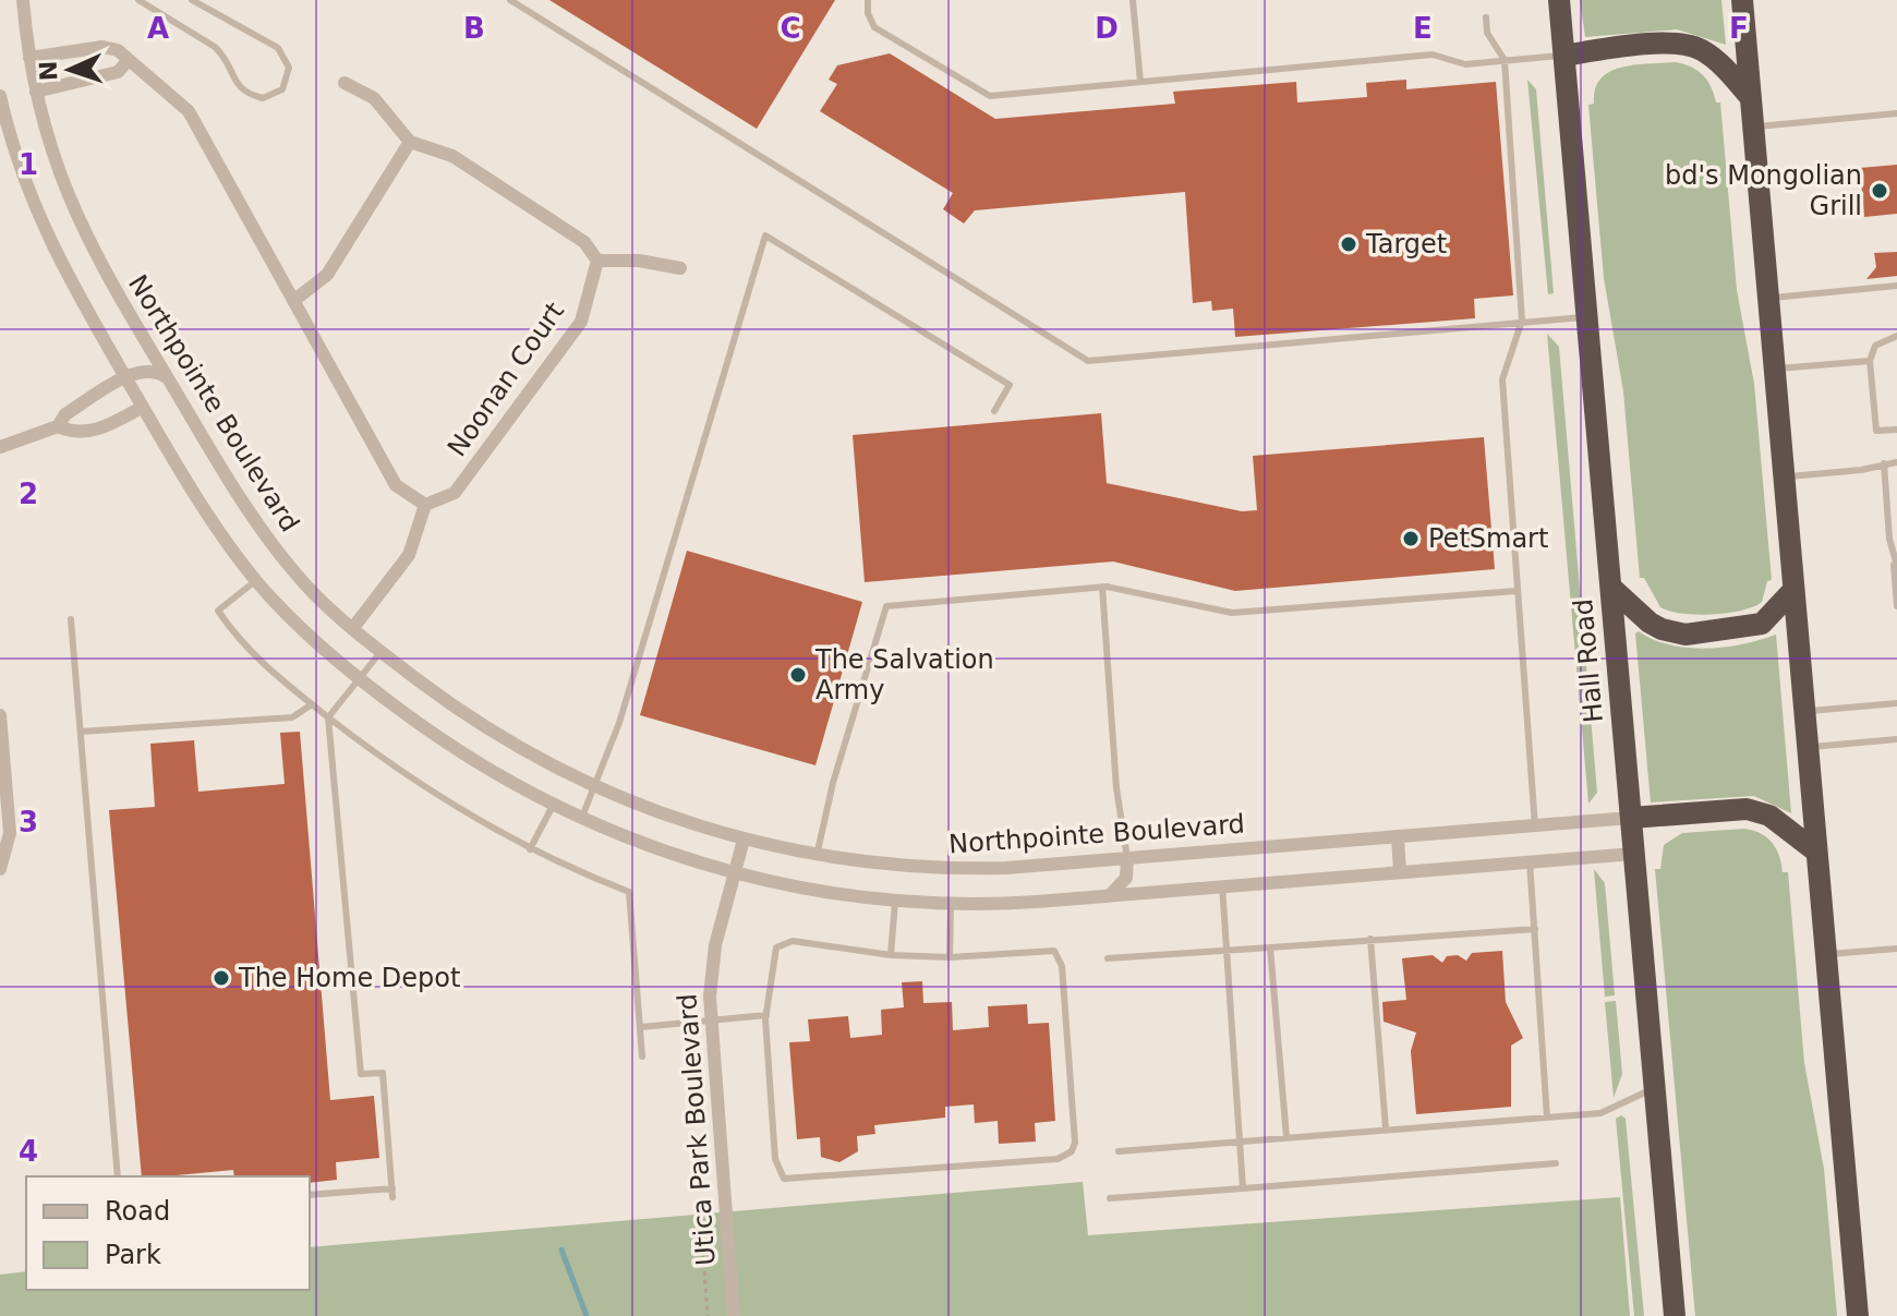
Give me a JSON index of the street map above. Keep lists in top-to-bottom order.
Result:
{
  "streets": {
    "highway": ["Hall Road"],
    "street": ["Noonan Court", "Northpointe Boulevard", "Utica Park Boulevard"]
  },
  "crossings": [
    ["Northpointe Boulevard", "Hall Road"],
    ["Northpointe Boulevard", "Utica Park Boulevard"]
  ],
  "places": [
    "bd's Mongolian Grill",
    "Target",
    "PetSmart",
    "The Salvation Army",
    "The Home Depot"
  ],
  "legend": ["Road", "Park"],
  "north": "left",
  "grid": {
    "columns": [
      "A",
      "B",
      "C",
      "D",
      "E",
      "F"
    ],
    "rows": [
      "1",
      "2",
      "3",
      "4"
    ]
  }
}
